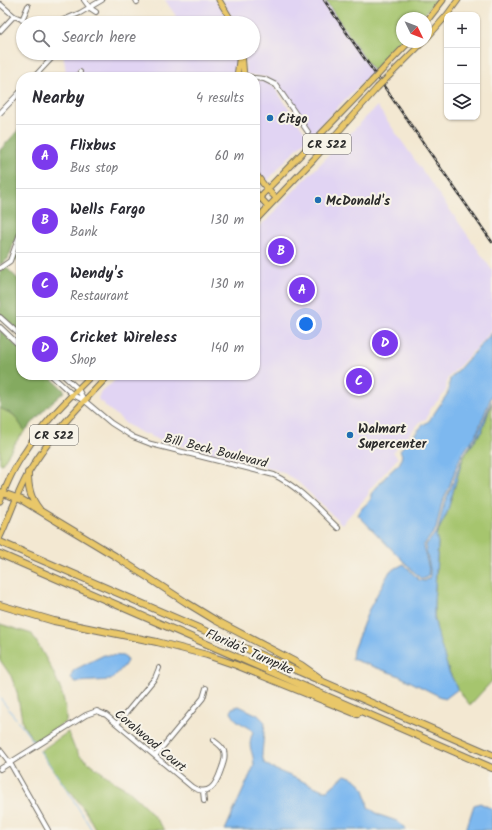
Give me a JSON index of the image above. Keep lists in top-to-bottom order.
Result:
{
  "streets": {
    "highway": ["Florida's Turnpike"],
    "main road": ["CR 522"],
    "street": ["Bill Beck Boulevard", "Coralwood Court"]
  },
  "crossings": [
    ["CR 522", "Bill Beck Boulevard"]
  ],
  "places": ["Citgo", "McDonald's", "Walmart Supercenter"],
  "north": "bottom right",
  "page": {
    "map_buttons": ["+", "−"],
    "search": "Search here",
    "heading": ["Nearby", "4 results"],
    "list": [
      {
        "mark": "A",
        "name": "Flixbus",
        "note": "Bus stop",
        "value": "60 m"
      },
      {
        "mark": "B",
        "name": "Wells Fargo",
        "note": "Bank",
        "value": "130 m"
      },
      {
        "mark": "C",
        "name": "Wendy's",
        "note": "Restaurant",
        "value": "130 m"
      },
      {
        "mark": "D",
        "name": "Cricket Wireless",
        "note": "Shop",
        "value": "140 m"
      }
    ],
    "pins": [
      "B",
      "A",
      "D",
      "C"
    ]
  }
}
